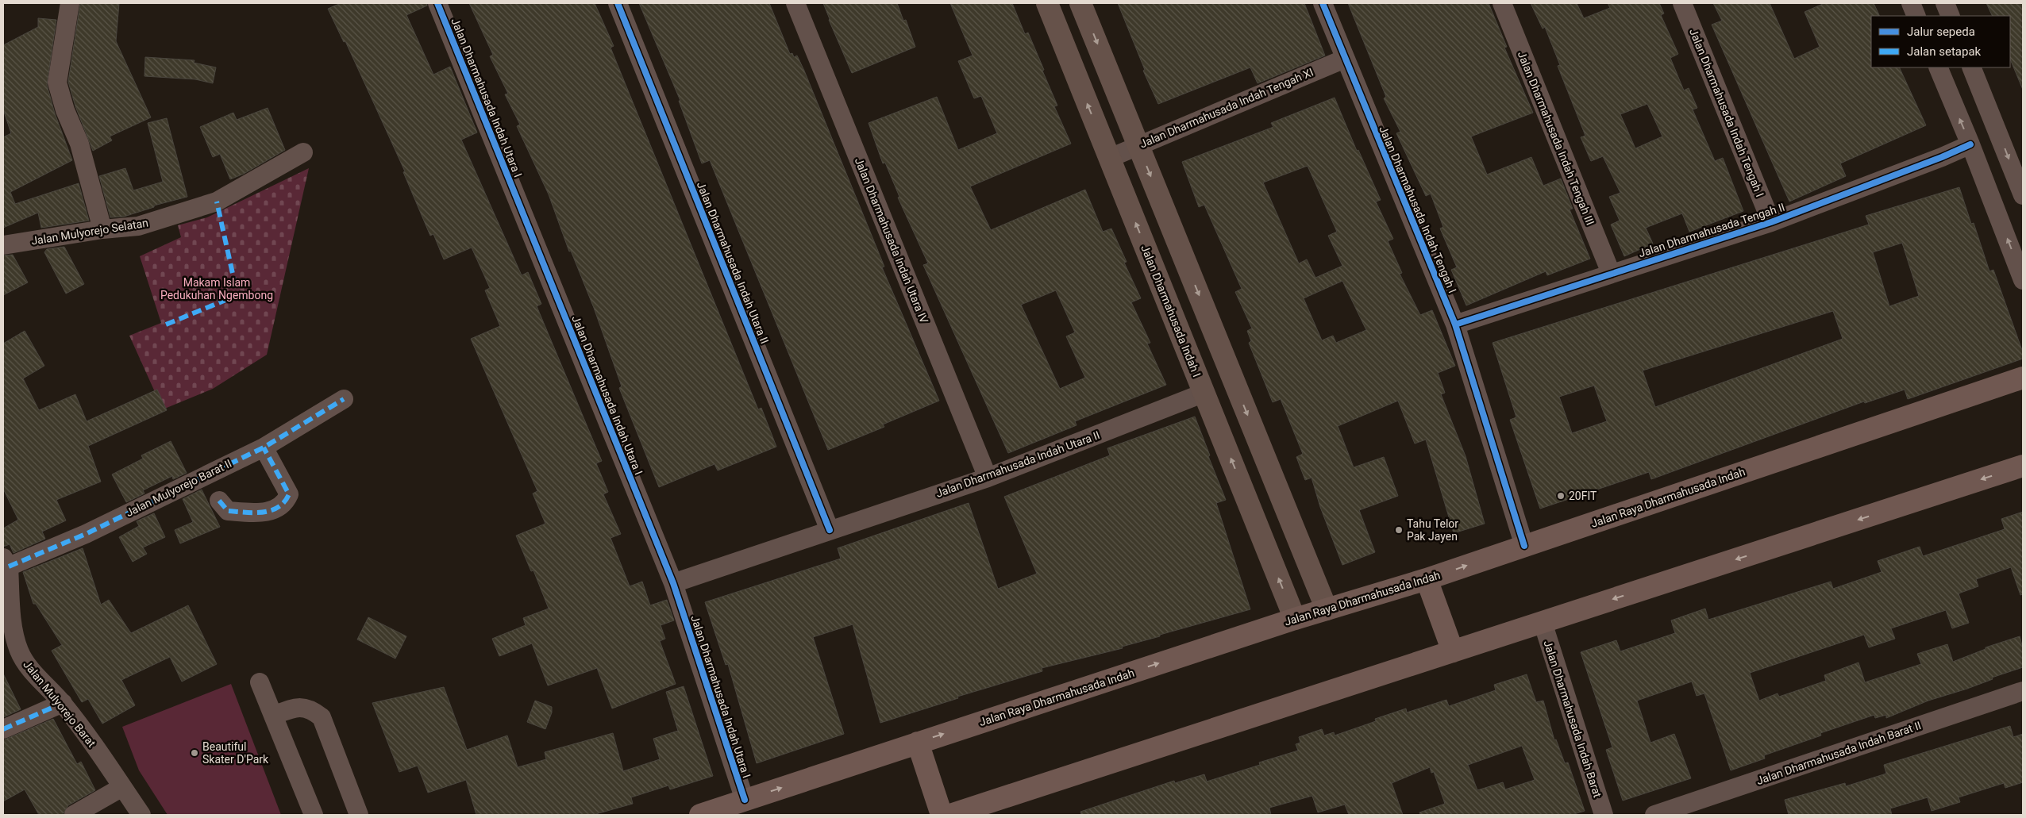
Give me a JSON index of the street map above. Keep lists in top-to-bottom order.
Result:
{
  "streets": {
    "main road": ["Jalan Dharmahusada Indah I", "Jalan Raya Dharmahusada Indah"],
    "street": [
      "Jalan Dharmahusada Indah Utara I",
      "Jalan Dharmahusada Indah Tengah XI",
      "Jalan Dharmahusada Indah Tengah I",
      "Jalan Dharmahusada Indah Tengah III",
      "Jalan Dharmahusada Tengah II",
      "Jalan Mulyorejo Selatan",
      "Jalan Dharmahusada Indah Utara IV",
      "Jalan Dharmahusada Indah Utara II",
      "Jalan Mulyorejo Barat II",
      "Jalan Mulyorejo Barat",
      "Jalan Dharmahusada Indah Barat",
      "Jalan Dharmahusada Indah Barat II"
    ]
  },
  "crossings": [
    ["Jalan Dharmahusada Indah Utara I", "Jalan Dharmahusada Indah Utara II"],
    ["Jalan Dharmahusada Indah Utara I", "Jalan Raya Dharmahusada Indah"],
    ["Jalan Dharmahusada Indah Tengah XI", "Jalan Dharmahusada Indah Tengah I"],
    ["Jalan Dharmahusada Indah Tengah XI", "Jalan Dharmahusada Indah I"],
    ["Jalan Dharmahusada Indah Tengah I", "Jalan Dharmahusada Tengah II"],
    ["Jalan Dharmahusada Indah Tengah I", "Jalan Raya Dharmahusada Indah"],
    ["Jalan Dharmahusada Indah Tengah III", "Jalan Dharmahusada Tengah II"],
    ["Jalan Dharmahusada Indah Utara IV", "Jalan Dharmahusada Indah Utara II"],
    ["Jalan Dharmahusada Indah Utara II", "Jalan Dharmahusada Indah I"],
    ["Jalan Dharmahusada Indah I", "Jalan Raya Dharmahusada Indah"],
    ["Jalan Mulyorejo Barat II", "Jalan Mulyorejo Barat"]
  ],
  "parks": ["Makam Islam Pedukuhan Ngembong"],
  "places": ["20FIT", "Tahu Telor Pak Jayen", "Beautiful Skater D'Park"],
  "legend": ["Jalur sepeda", "Jalan setapak"]
}
